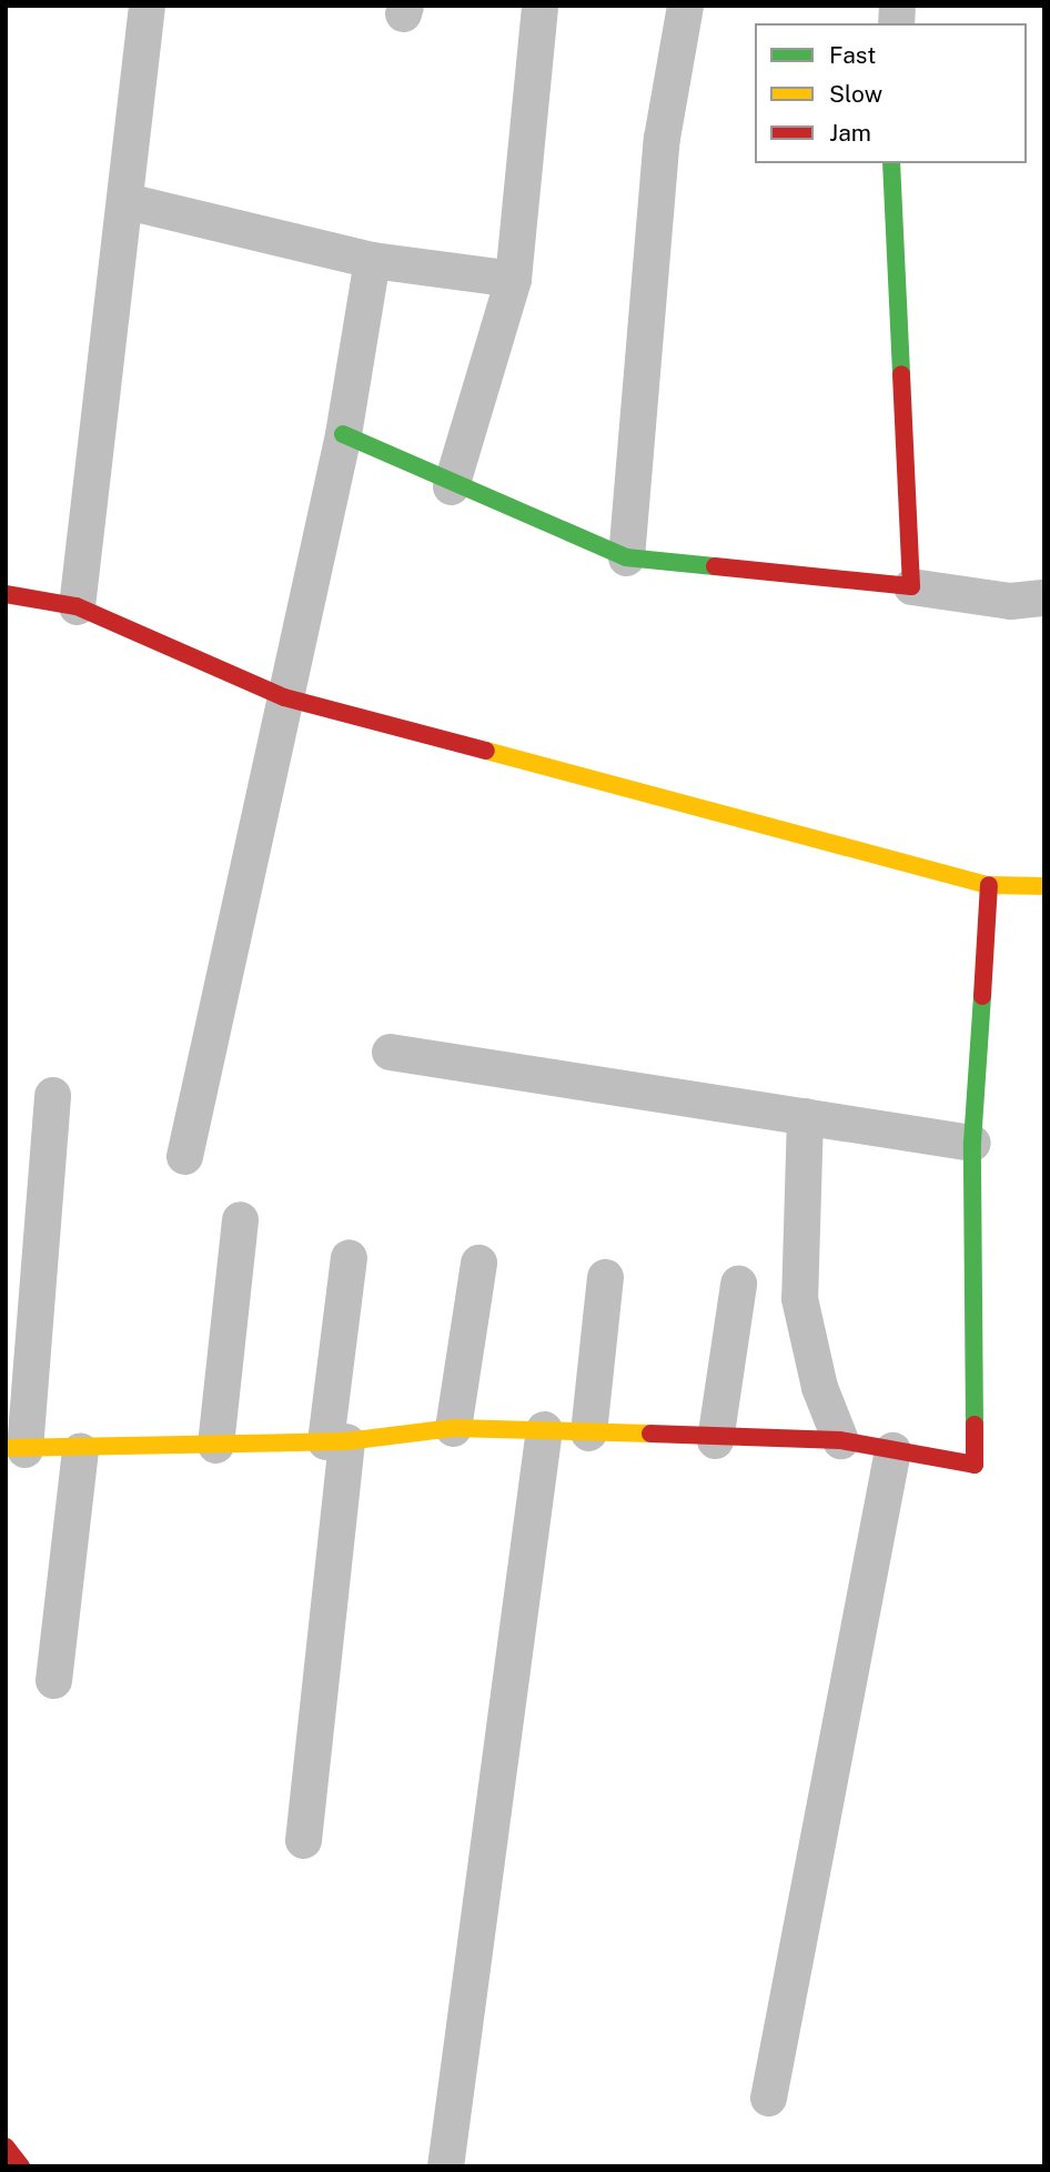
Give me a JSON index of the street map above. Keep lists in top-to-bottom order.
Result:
{
  "legend": ["Fast", "Slow", "Jam"]
}
